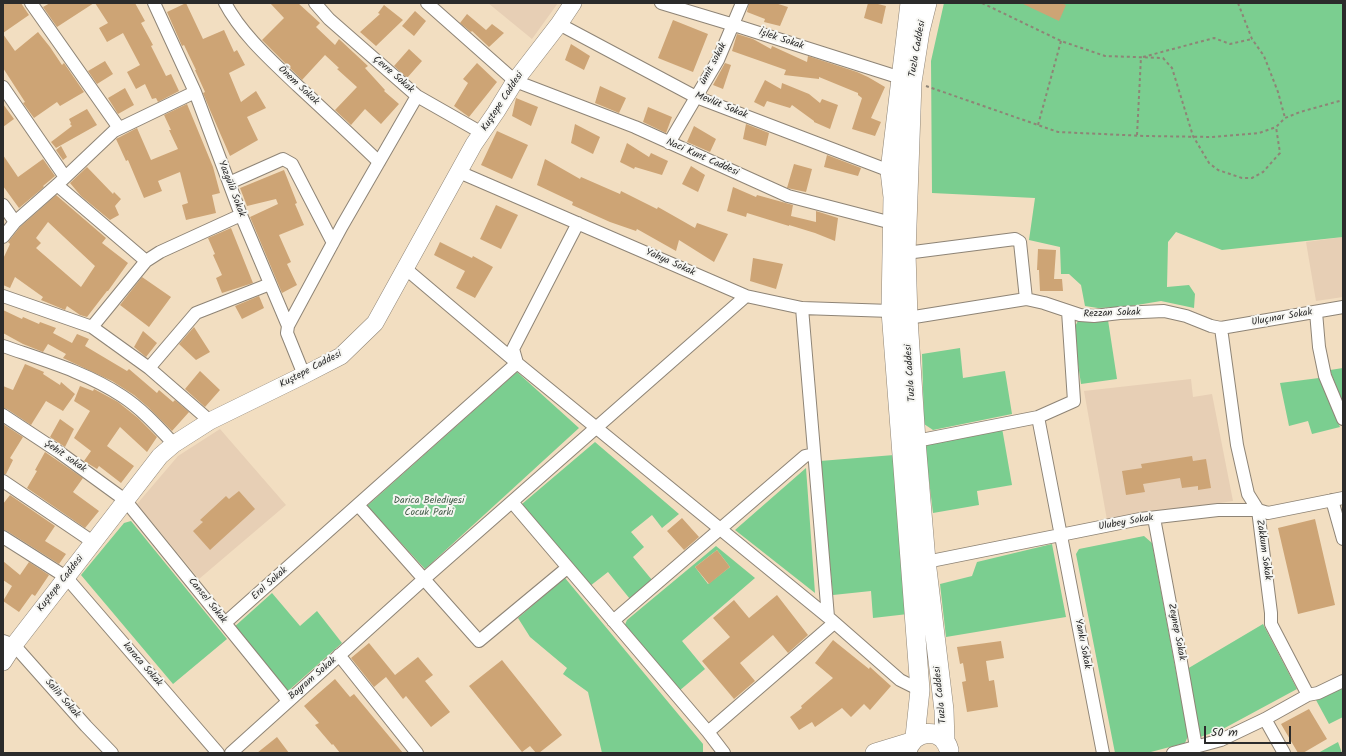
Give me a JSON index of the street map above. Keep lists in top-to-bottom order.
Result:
{
  "streets": {
    "main road": ["Tuzla Caddesi"],
    "street": [
      "İşlek Sokak",
      "ümit sokak",
      "Çevre Sokak",
      "Önem Sokak",
      "Kuştepe Caddesi",
      "Mevlüt Sokak",
      "Naci Kunt Caddesi",
      "Yazgülü Sokak",
      "Yahya Sokak",
      "Rezzan Sokak",
      "Uluçınar Sokak",
      "Şehit sokak",
      "Ulubey Sokak",
      "Zakkum Sokak",
      "Erol Sokak",
      "Cansel Sokak",
      "Zeynep Sokak",
      "Yankı Sokak",
      "karaca Sokak",
      "Bayram Sokak",
      "Salih Sokak"
    ]
  },
  "crossings": [
    ["İşlek Sokak", "Tuzla Caddesi"],
    ["İşlek Sokak", "ümit sokak"],
    ["Tuzla Caddesi", "Mevlüt Sokak"],
    ["Tuzla Caddesi", "Naci Kunt Caddesi"],
    ["Tuzla Caddesi", "Yahya Sokak"],
    ["Tuzla Caddesi", "Rezzan Sokak"],
    ["Tuzla Caddesi", "Ulubey Sokak"],
    ["ümit sokak", "Mevlüt Sokak"],
    ["ümit sokak", "Naci Kunt Caddesi"],
    ["Çevre Sokak", "Kuştepe Caddesi"],
    ["Kuştepe Caddesi", "Mevlüt Sokak"],
    ["Kuştepe Caddesi", "Naci Kunt Caddesi"],
    ["Kuştepe Caddesi", "Yazgülü Sokak"],
    ["Kuştepe Caddesi", "Yahya Sokak"],
    ["Kuştepe Caddesi", "Şehit sokak"],
    ["Kuştepe Caddesi", "Cansel Sokak"],
    ["Kuştepe Caddesi", "karaca Sokak"],
    ["Kuştepe Caddesi", "Salih Sokak"],
    ["Yahya Sokak", "Rezzan Sokak"],
    ["Rezzan Sokak", "Uluçınar Sokak"],
    ["Rezzan Sokak", "Zakkum Sokak"],
    ["Uluçınar Sokak", "Zakkum Sokak"],
    ["Şehit sokak", "Cansel Sokak"],
    ["Ulubey Sokak", "Zakkum Sokak"],
    ["Ulubey Sokak", "Zeynep Sokak"],
    ["Ulubey Sokak", "Yankı Sokak"],
    ["Erol Sokak", "Cansel Sokak"],
    ["Cansel Sokak", "Bayram Sokak"]
  ],
  "parks": ["Darica Belediyesi Cocuk Parki"],
  "scale_bar": "50 m"
}
